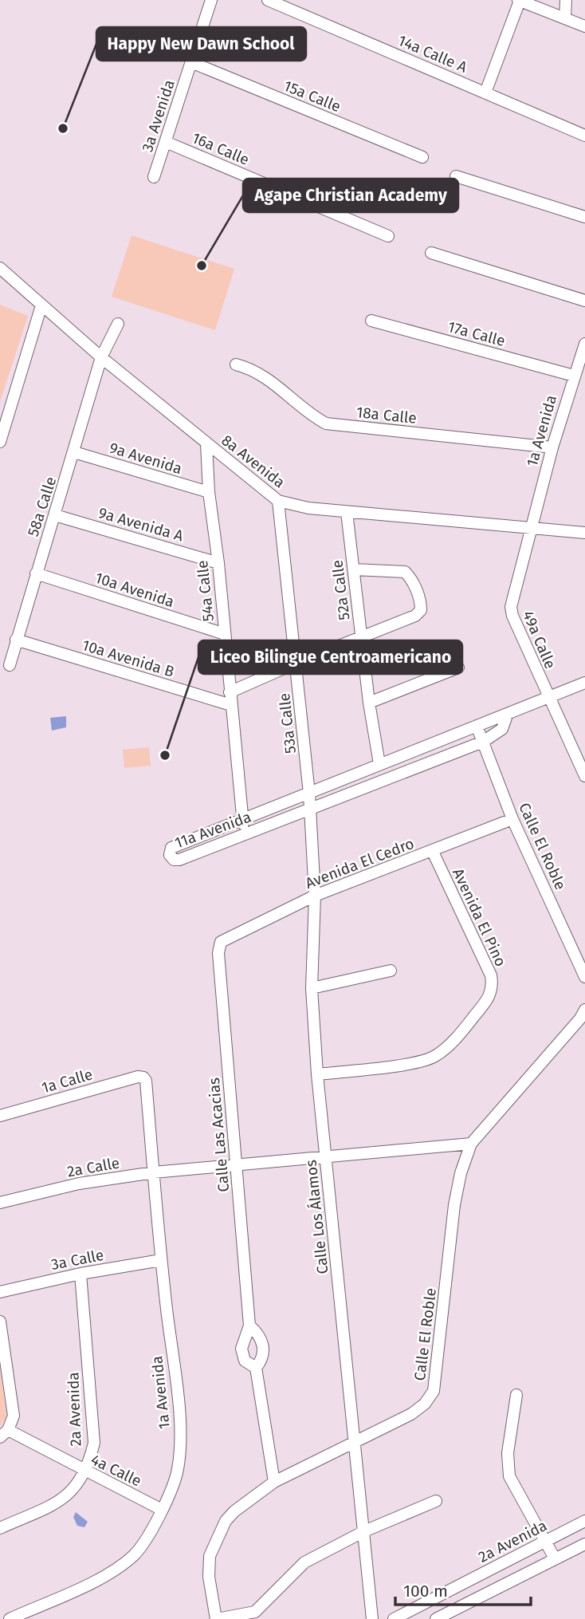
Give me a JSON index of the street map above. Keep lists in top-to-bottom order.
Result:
{
  "streets": {
    "street": [
      "14a Calle A",
      "15a Calle",
      "3a Avenida",
      "16a Calle",
      "17a Calle",
      "18a Calle",
      "1a Avenida",
      "9a Avenida",
      "8a Avenida",
      "58a Calle",
      "9a Avenida A",
      "10a Avenida",
      "52a Calle",
      "54a Calle",
      "49a Calle",
      "10a Avenida B",
      "53a Calle",
      "11a Avenida",
      "Calle El Roble",
      "Avenida El Cedro",
      "Avenida El Pino",
      "1a Calle",
      "Calle Las Acacias",
      "2a Calle",
      "Calle Los Álamos",
      "3a Calle",
      "2a Avenida",
      "4a Calle"
    ]
  },
  "crossings": [
    ["15a Calle", "3a Avenida"],
    ["3a Avenida", "16a Calle"],
    ["17a Calle", "1a Avenida"],
    ["18a Calle", "1a Avenida"],
    ["1a Avenida", "8a Avenida"],
    ["1a Avenida", "49a Calle"],
    ["1a Avenida", "1a Calle"],
    ["1a Avenida", "2a Calle"],
    ["1a Avenida", "3a Calle"],
    ["1a Avenida", "4a Calle"],
    ["9a Avenida", "58a Calle"],
    ["9a Avenida", "54a Calle"],
    ["8a Avenida", "58a Calle"],
    ["8a Avenida", "52a Calle"],
    ["8a Avenida", "54a Calle"],
    ["8a Avenida", "49a Calle"],
    ["8a Avenida", "53a Calle"],
    ["58a Calle", "9a Avenida A"],
    ["58a Calle", "10a Avenida"],
    ["58a Calle", "10a Avenida B"],
    ["9a Avenida A", "54a Calle"],
    ["10a Avenida", "54a Calle"],
    ["52a Calle", "11a Avenida"],
    ["54a Calle", "10a Avenida B"],
    ["54a Calle", "11a Avenida"],
    ["49a Calle", "11a Avenida"],
    ["53a Calle", "11a Avenida"],
    ["53a Calle", "Calle Los Álamos"],
    ["11a Avenida", "Calle El Roble"],
    ["11a Avenida", "Calle Los Álamos"],
    ["Calle El Roble", "Avenida El Cedro"],
    ["Calle El Roble", "Calle Las Acacias"],
    ["Calle El Roble", "2a Calle"],
    ["Calle El Roble", "Calle Los Álamos"],
    ["Avenida El Cedro", "Avenida El Pino"],
    ["Avenida El Cedro", "Calle Las Acacias"],
    ["Avenida El Cedro", "Calle Los Álamos"],
    ["Avenida El Pino", "Calle Los Álamos"],
    ["Calle Las Acacias", "2a Calle"],
    ["2a Calle", "Calle Los Álamos"],
    ["3a Calle", "2a Avenida"],
    ["2a Avenida", "4a Calle"]
  ],
  "places": ["Happy New Dawn School", "Agape Christian Academy", "Liceo Bilingue Centroamericano"],
  "scale_bar": "100 m"
}
